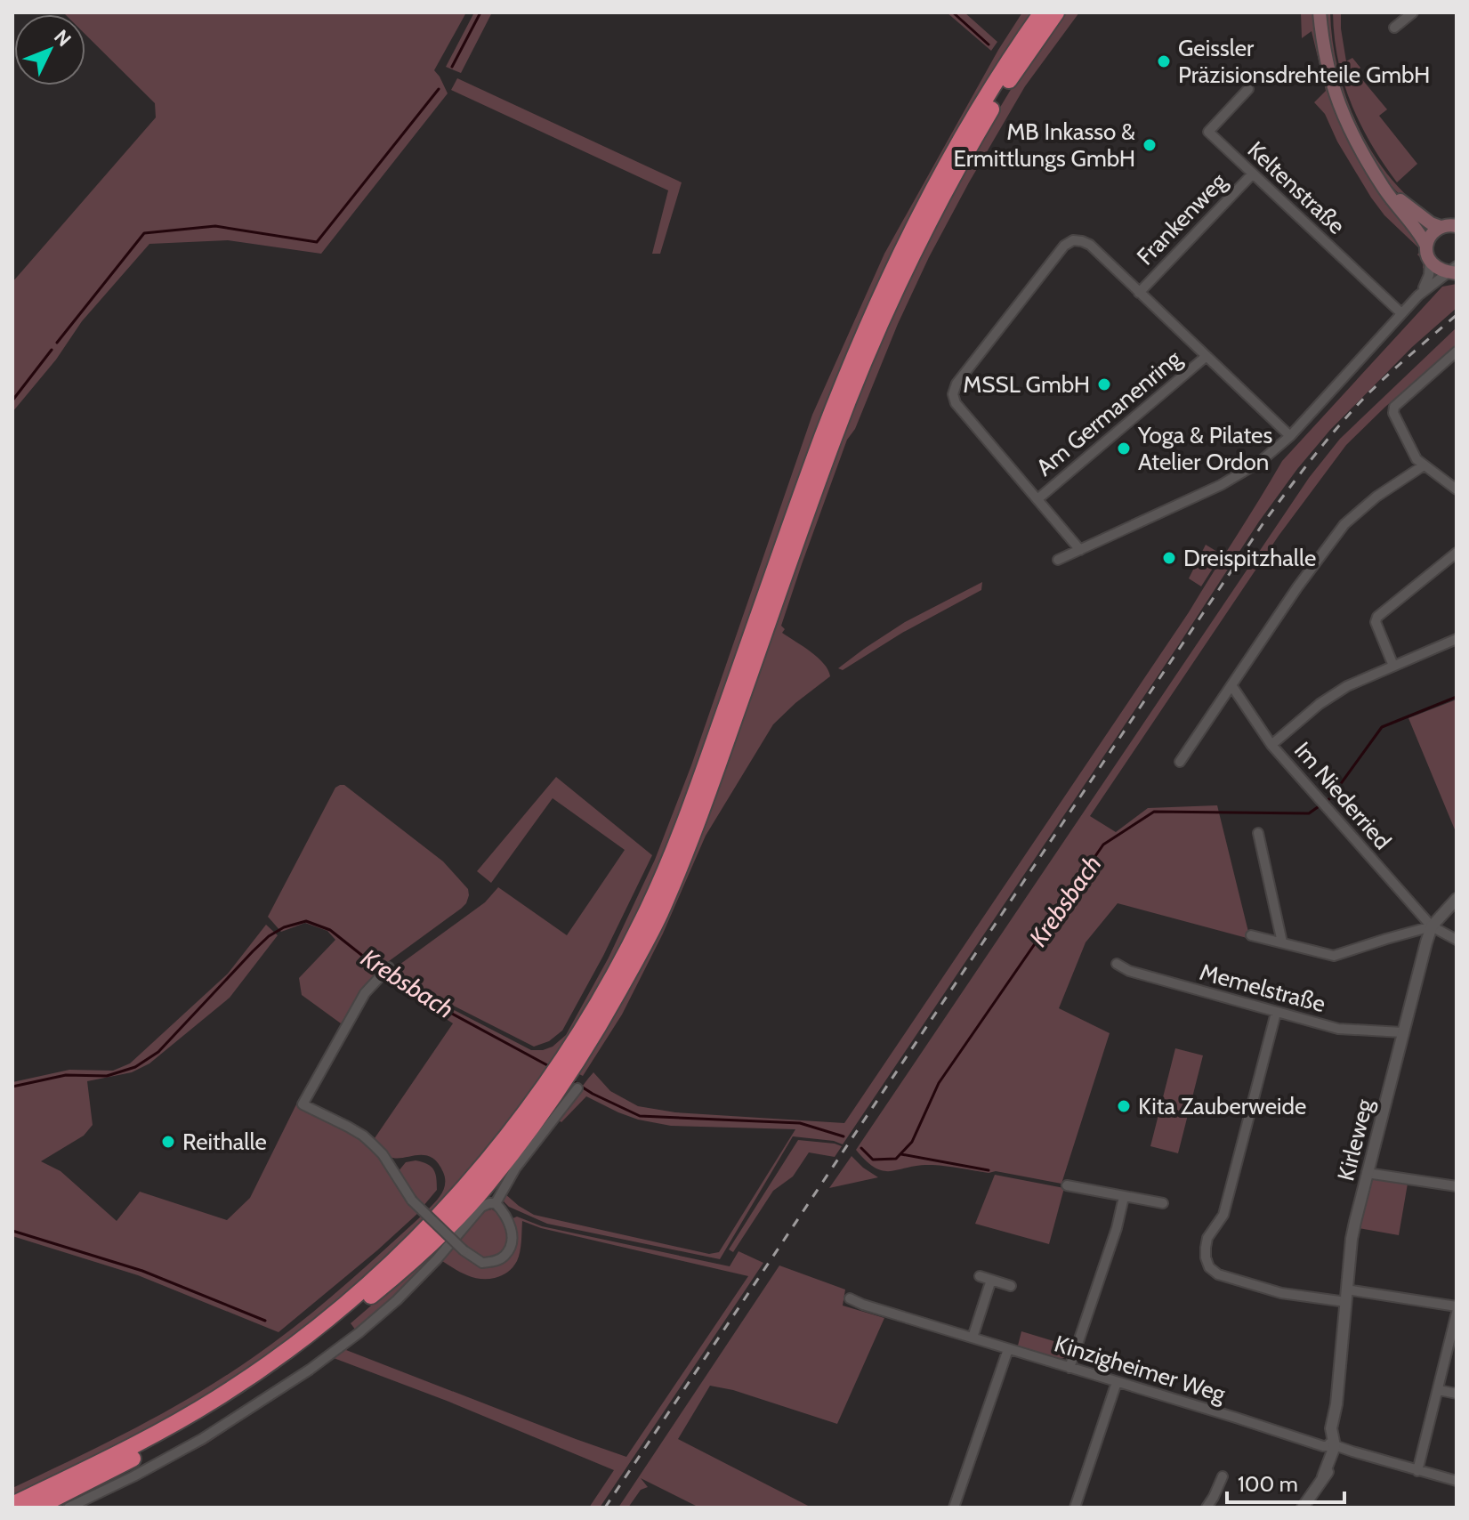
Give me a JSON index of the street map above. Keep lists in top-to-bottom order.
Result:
{
  "streets": {
    "street": [
      "Keltenstraße",
      "Frankenweg",
      "Am Germanenring",
      "Im Niederried",
      "Memelstraße",
      "Kirleweg",
      "Kinzigheimer Weg"
    ]
  },
  "crossings": [
    ["Keltenstraße", "Frankenweg"],
    ["Frankenweg", "Am Germanenring"],
    ["Im Niederried", "Kirleweg"],
    ["Memelstraße", "Kirleweg"],
    ["Kirleweg", "Kinzigheimer Weg"]
  ],
  "water": ["Krebsbach"],
  "places": [
    "Geissler Präzisionsdrehteile GmbH",
    "MB Inkasso & Ermittlungs GmbH",
    "MSSL GmbH",
    "Yoga & Pilates Atelier Ordon",
    "Dreispitzhalle",
    "Kita Zauberweide",
    "Reithalle"
  ],
  "scale_bar": "100 m",
  "north": "top right"
}
